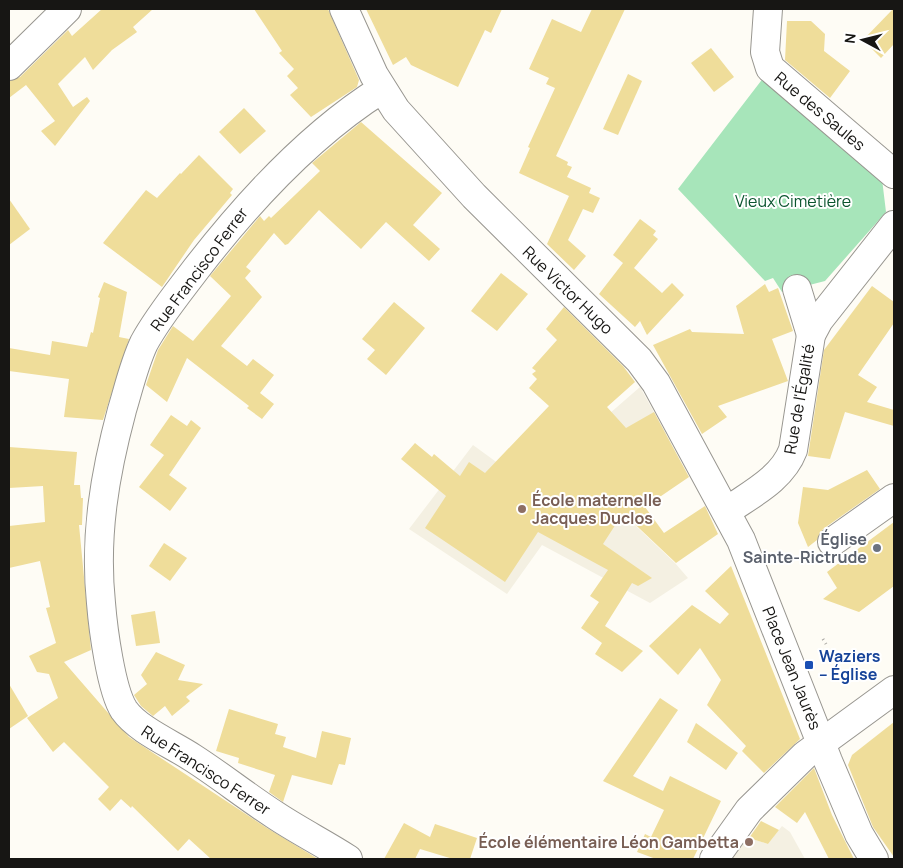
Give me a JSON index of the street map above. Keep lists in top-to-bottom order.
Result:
{
  "streets": {
    "street": [
      "Rue des Saules",
      "Rue Francisco Ferrer",
      "Rue Victor Hugo",
      "Rue de l'Égalité",
      "Place Jean Jaurès"
    ]
  },
  "crossings": [
    ["Rue Francisco Ferrer", "Rue Victor Hugo"],
    ["Rue Victor Hugo", "Rue de l'Égalité"],
    ["Rue Victor Hugo", "Place Jean Jaurès"],
    ["Rue de l'Égalité", "Place Jean Jaurès"]
  ],
  "parks": ["Vieux Cimetière"],
  "places": {
    "other": ["École maternelle Jacques Duclos", "Église Sainte-Rictrude", "École élémentaire Léon Gambetta"],
    "transit": ["Waziers – Église"]
  },
  "north": "left"
}
